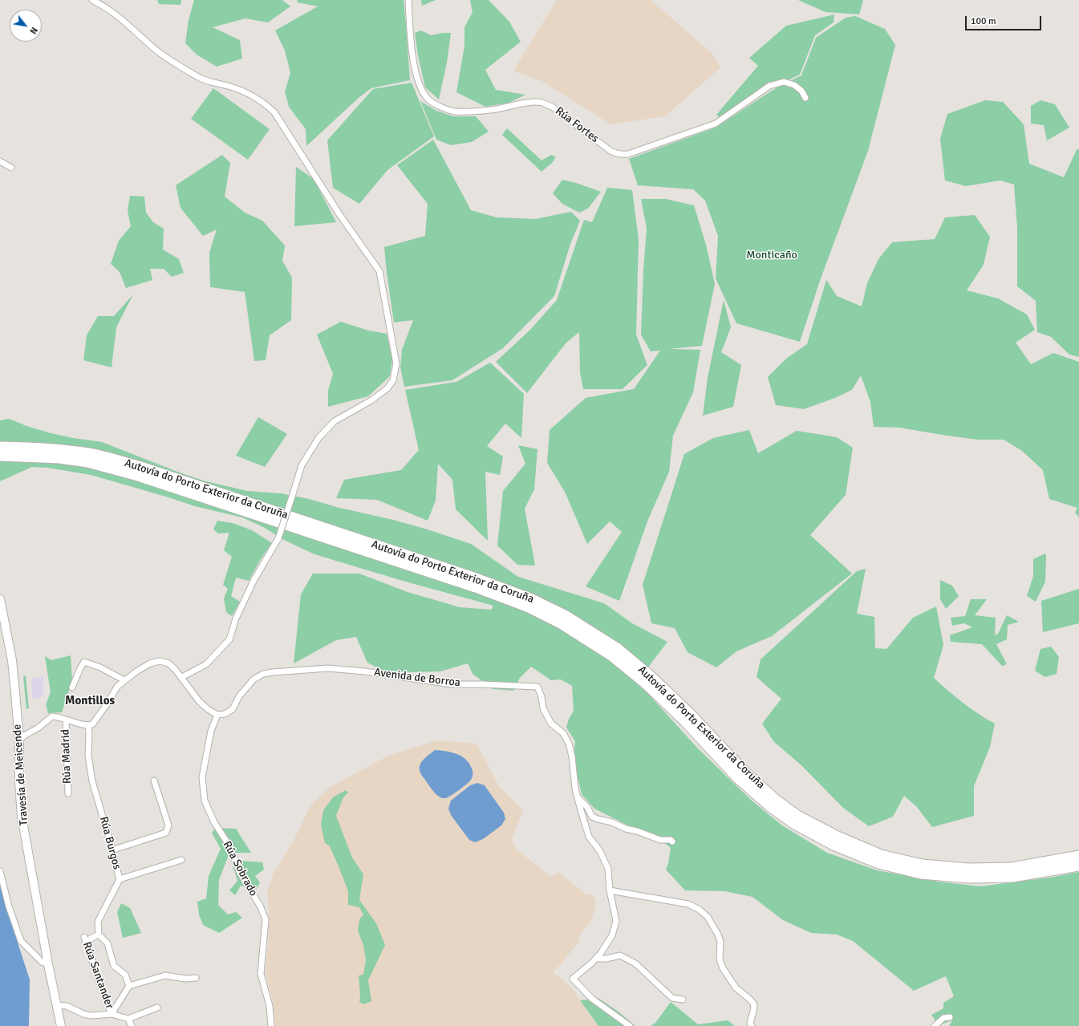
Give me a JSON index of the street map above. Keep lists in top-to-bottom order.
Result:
{
  "streets": {
    "highway": ["Autovía do Porto Exterior da Coruña"],
    "main road": ["Travesía de Meicende"],
    "street": [
      "Rúa Fortes",
      "Avenida de Borroa",
      "Rúa Madrid",
      "Rúa Burgos",
      "Rúa Sobrado",
      "Rúa Santander"
    ]
  },
  "crossings": [
    ["Avenida de Borroa", "Rúa Sobrado"],
    ["Rúa Burgos", "Rúa Santander"]
  ],
  "districts": ["Montillos"],
  "parks": ["Monticaño"],
  "scale_bar": "100 m",
  "north": "bottom right"
}
